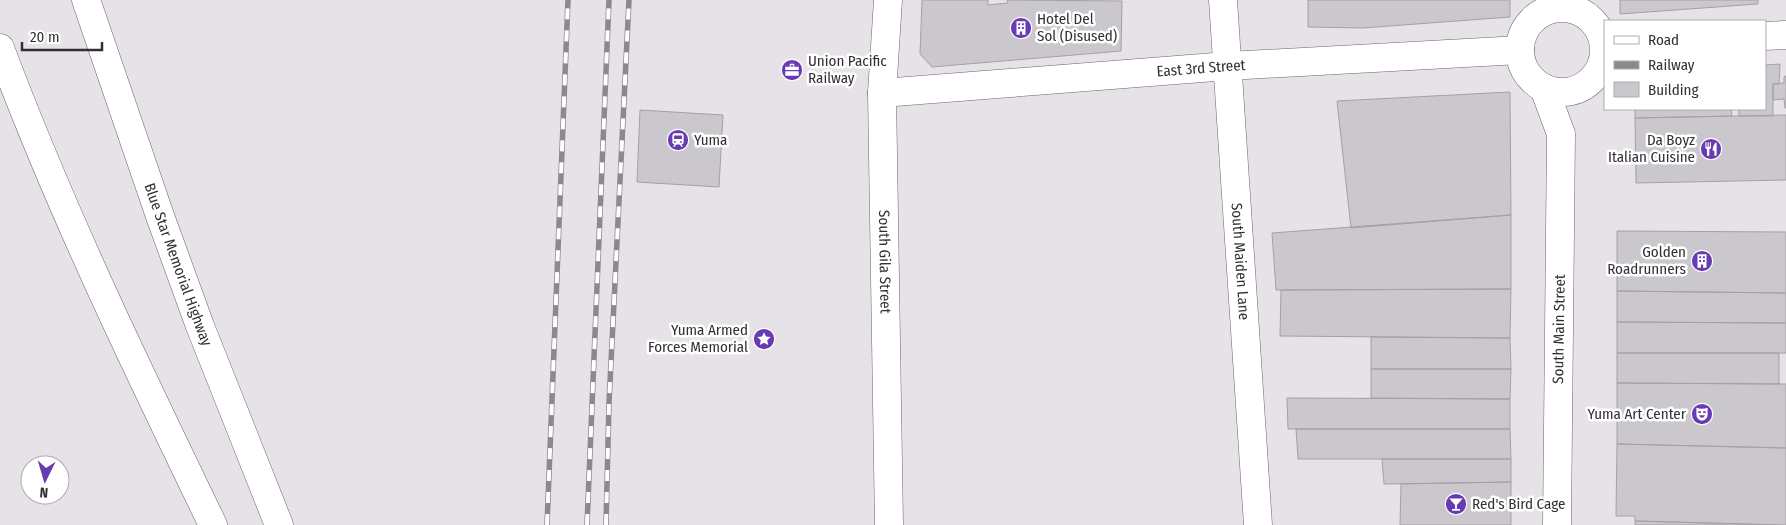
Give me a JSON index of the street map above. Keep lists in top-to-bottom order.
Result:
{
  "streets": {
    "main road": [
      "East 3rd Street",
      "South Gila Street",
      "South Maiden Lane",
      "Blue Star Memorial Highway",
      "South Main Street"
    ]
  },
  "crossings": [
    ["East 3rd Street", "South Gila Street"],
    ["East 3rd Street", "South Maiden Lane"],
    ["East 3rd Street", "South Main Street"]
  ],
  "places": {
    "building": ["Hotel Del Sol (Disused)", "Golden Roadrunners"],
    "office": ["Union Pacific Railway"],
    "station": ["Yuma"],
    "restaurant": ["Da Boyz Italian Cuisine"],
    "place": ["Yuma Armed Forces Memorial"],
    "theatre": ["Yuma Art Center"],
    "bar": ["Red's Bird Cage"]
  },
  "legend": ["Road", "Railway", "Building"],
  "scale_bar": "20 m",
  "north": "bottom"
}
